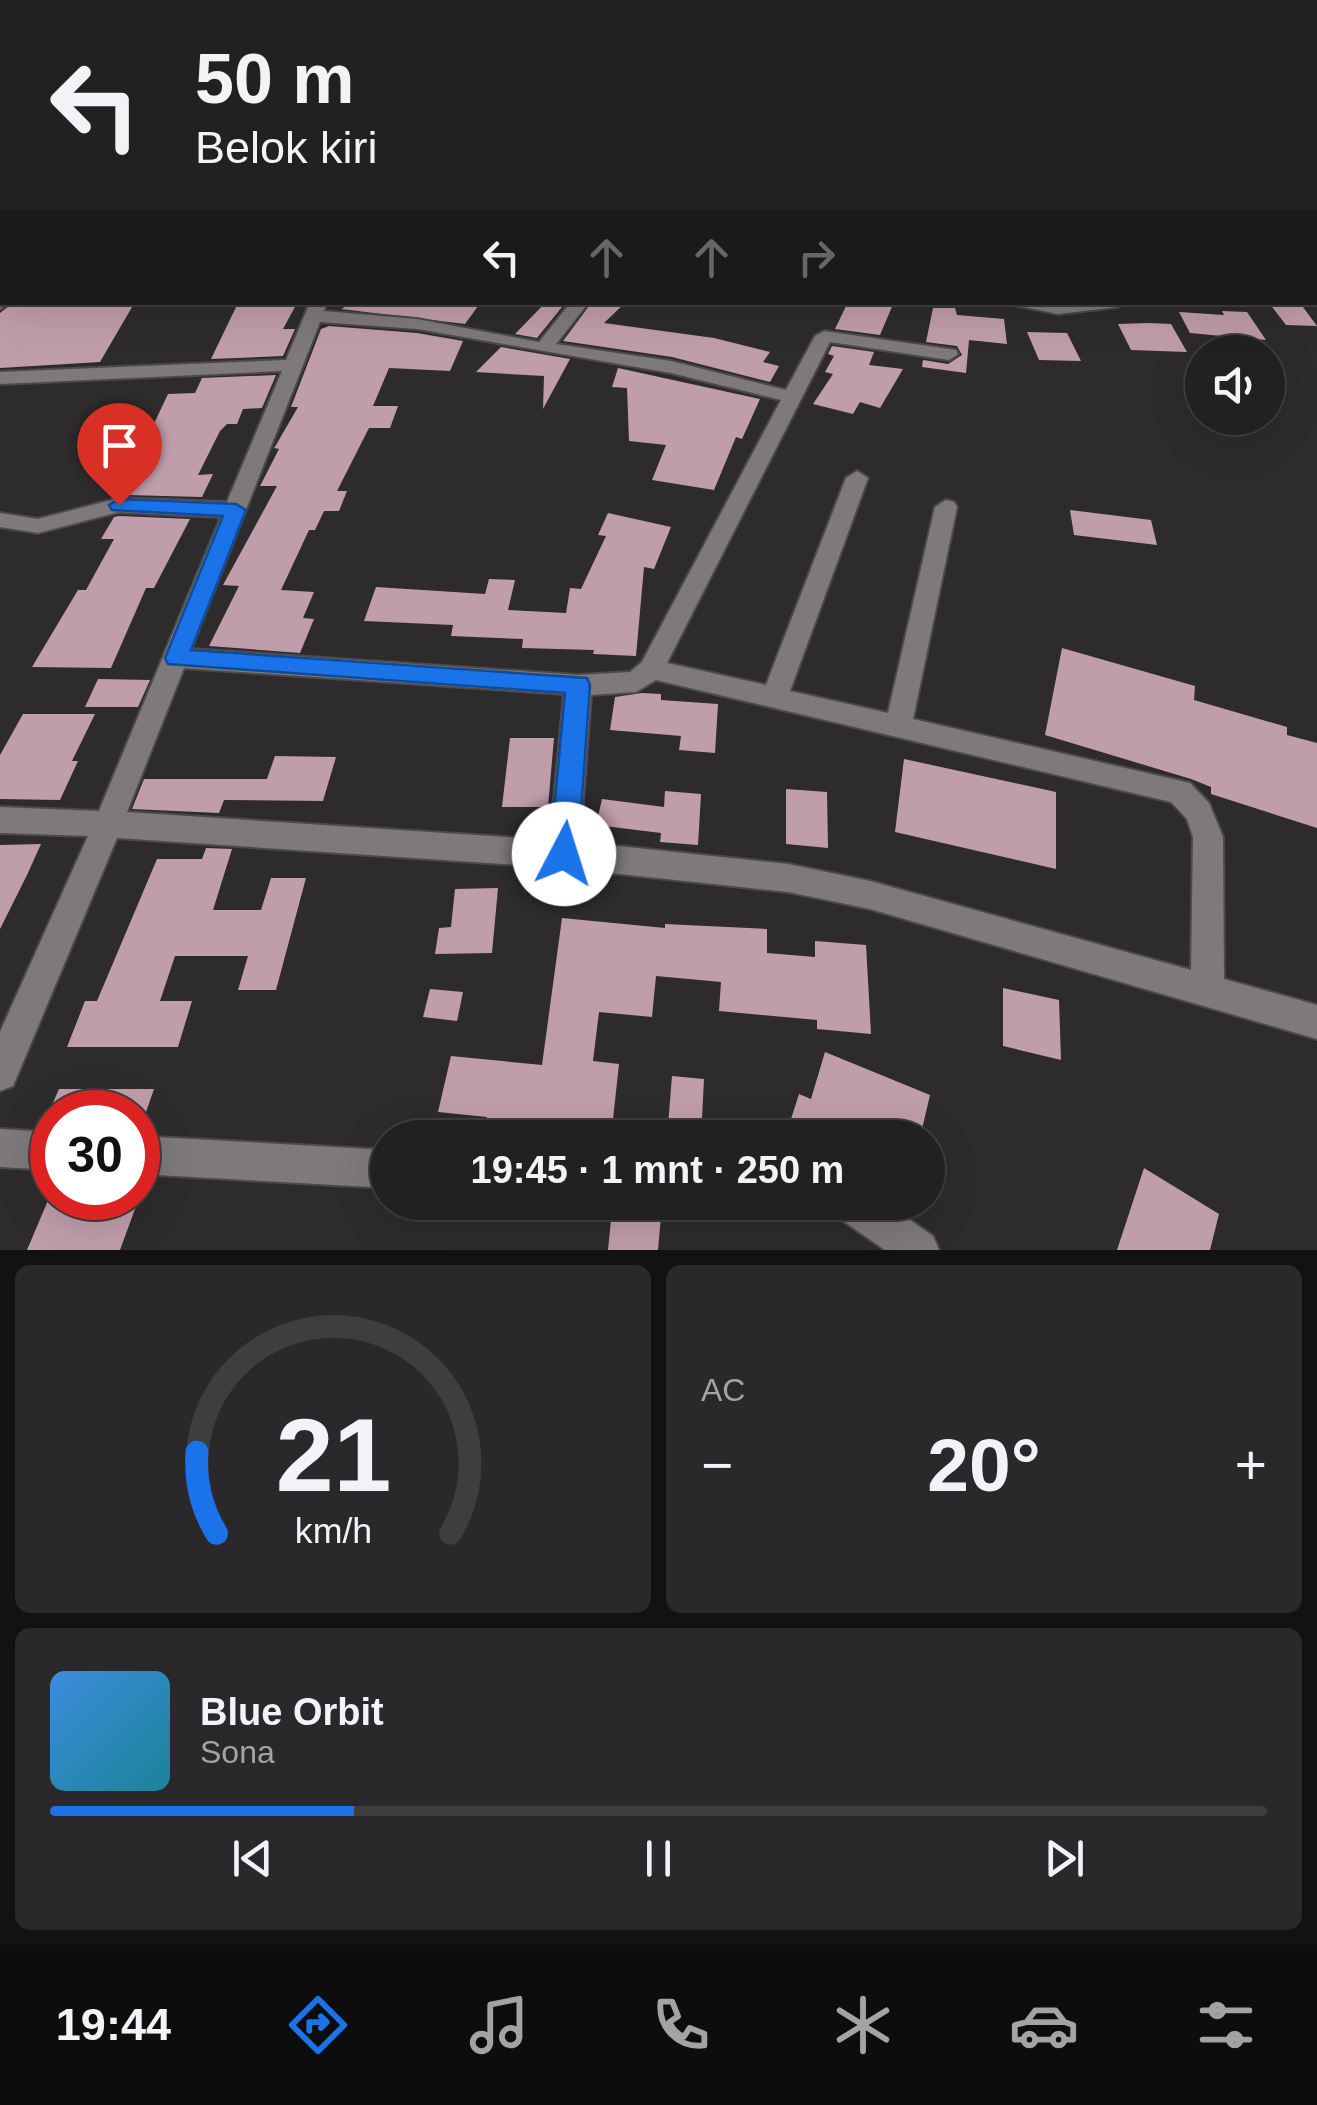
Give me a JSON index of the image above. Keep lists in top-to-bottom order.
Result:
{
  "page": {
    "turn": ["50 m", "Belok kiri"],
    "limit": "30",
    "trip": "19:45 · 1 mnt · 250 m",
    "tile": "AC",
    "heat": ["−", "20°", "+"],
    "song": ["Blue Orbit", "Sona"],
    "tabs": "19:44",
    "gauge": ["21", "km/h"]
  }
}
